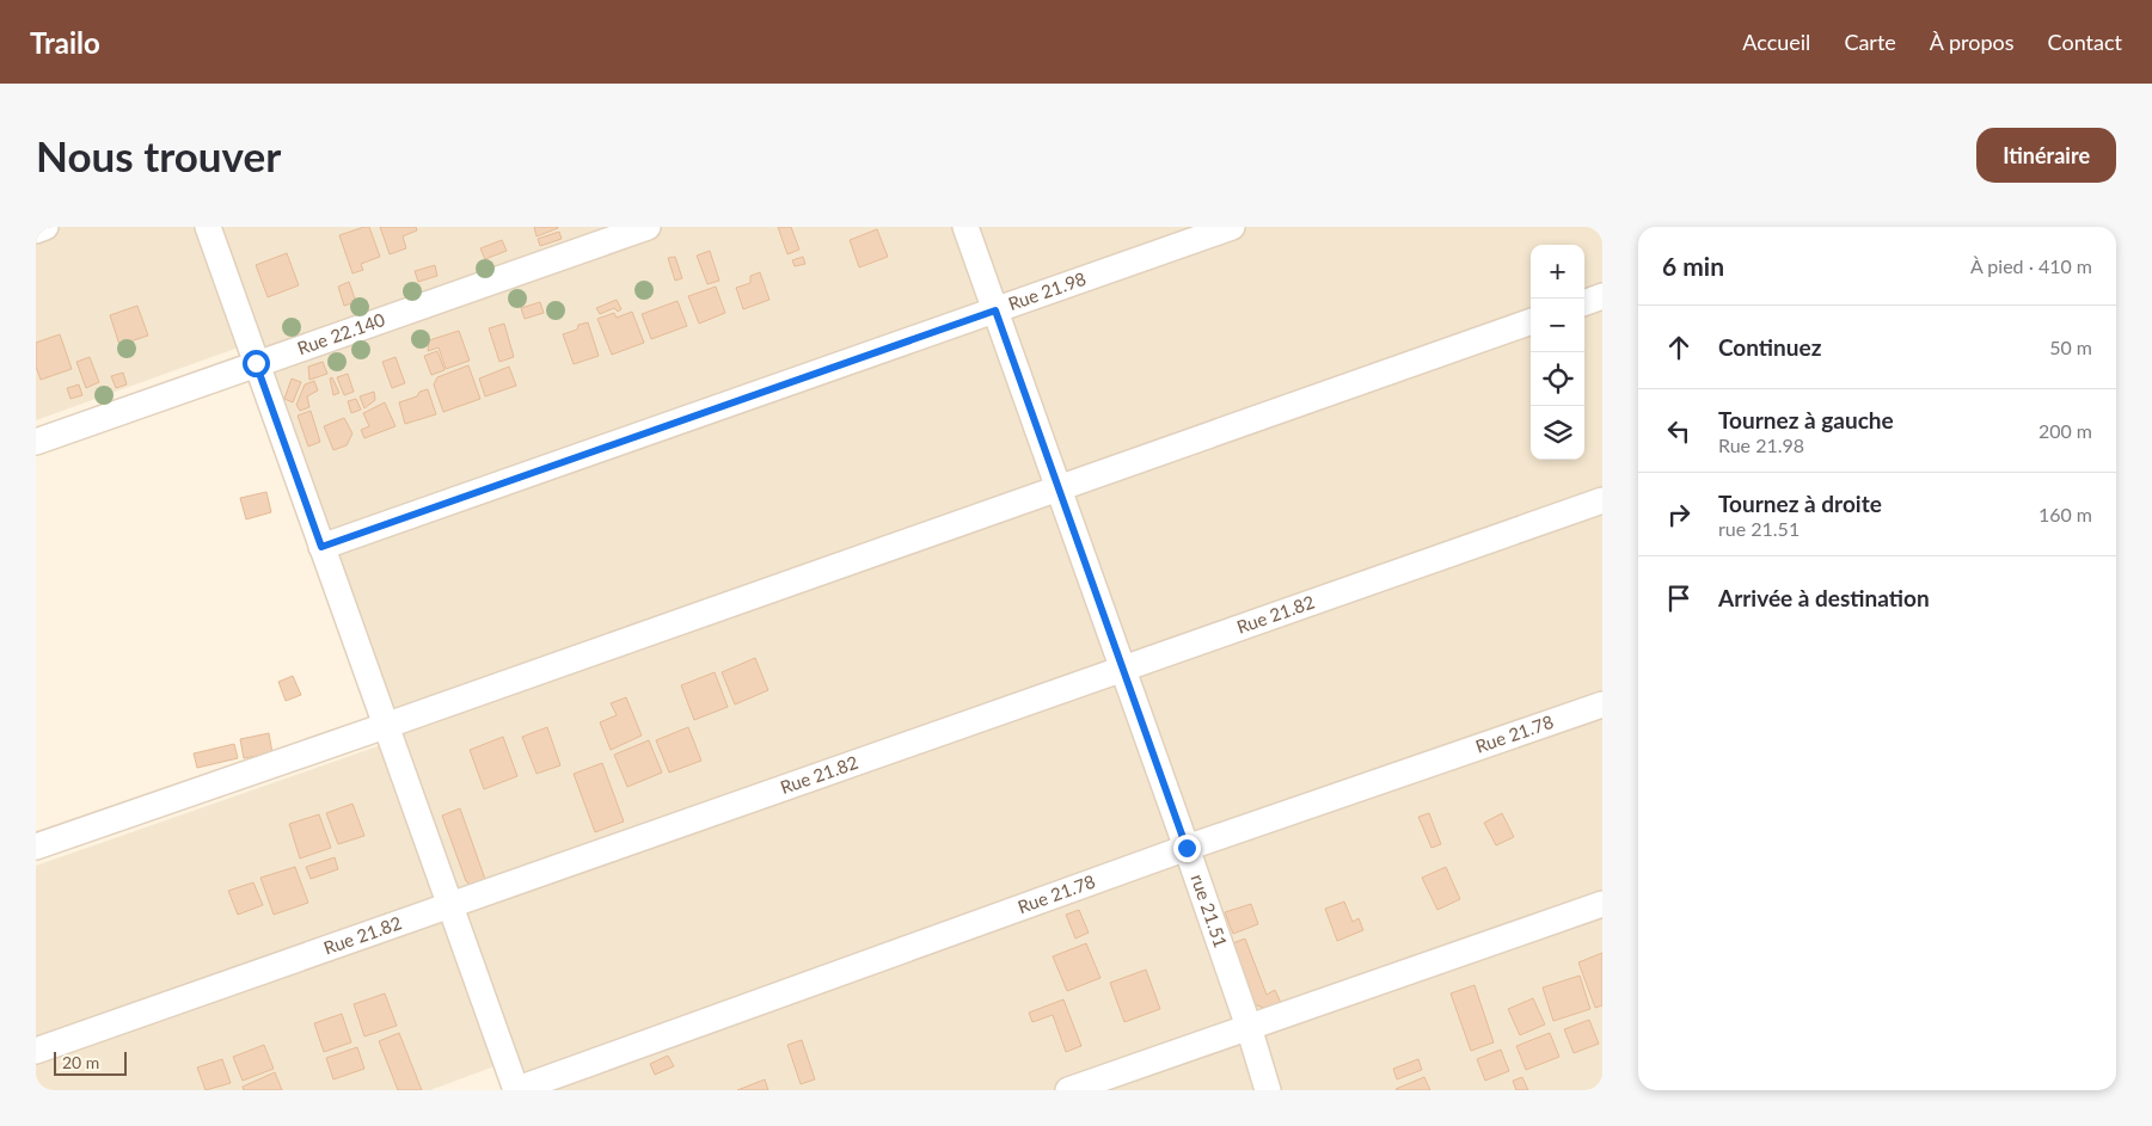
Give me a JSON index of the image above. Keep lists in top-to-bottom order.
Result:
{
  "streets": {
    "street": [
      "Rue 21.98",
      "Rue 22.140",
      "Rue 21.82",
      "Rue 21.78",
      "rue 21.51"
    ]
  },
  "crossings": [
    ["Rue 21.98", "rue 21.51"],
    ["Rue 21.82", "rue 21.51"],
    ["Rue 21.78", "rue 21.51"]
  ],
  "scale_bar": "20 m",
  "page": {
    "header": "Trailo",
    "nav": [
      "Accueil",
      "Carte",
      "À propos",
      "Contact"
    ],
    "buttons": "Itinéraire",
    "title": "Nous trouver",
    "heading": ["6 min", "À pied · 410 m"],
    "map_buttons": ["+", "−"],
    "list": [
      ["Continuez", "50 m"],
      ["Tournez à gauche", "Rue 21.98", "200 m"],
      ["Tournez à droite", "rue 21.51", "160 m"],
      "Arrivée à destination"
    ],
    "scale": "20 m"
  }
}
